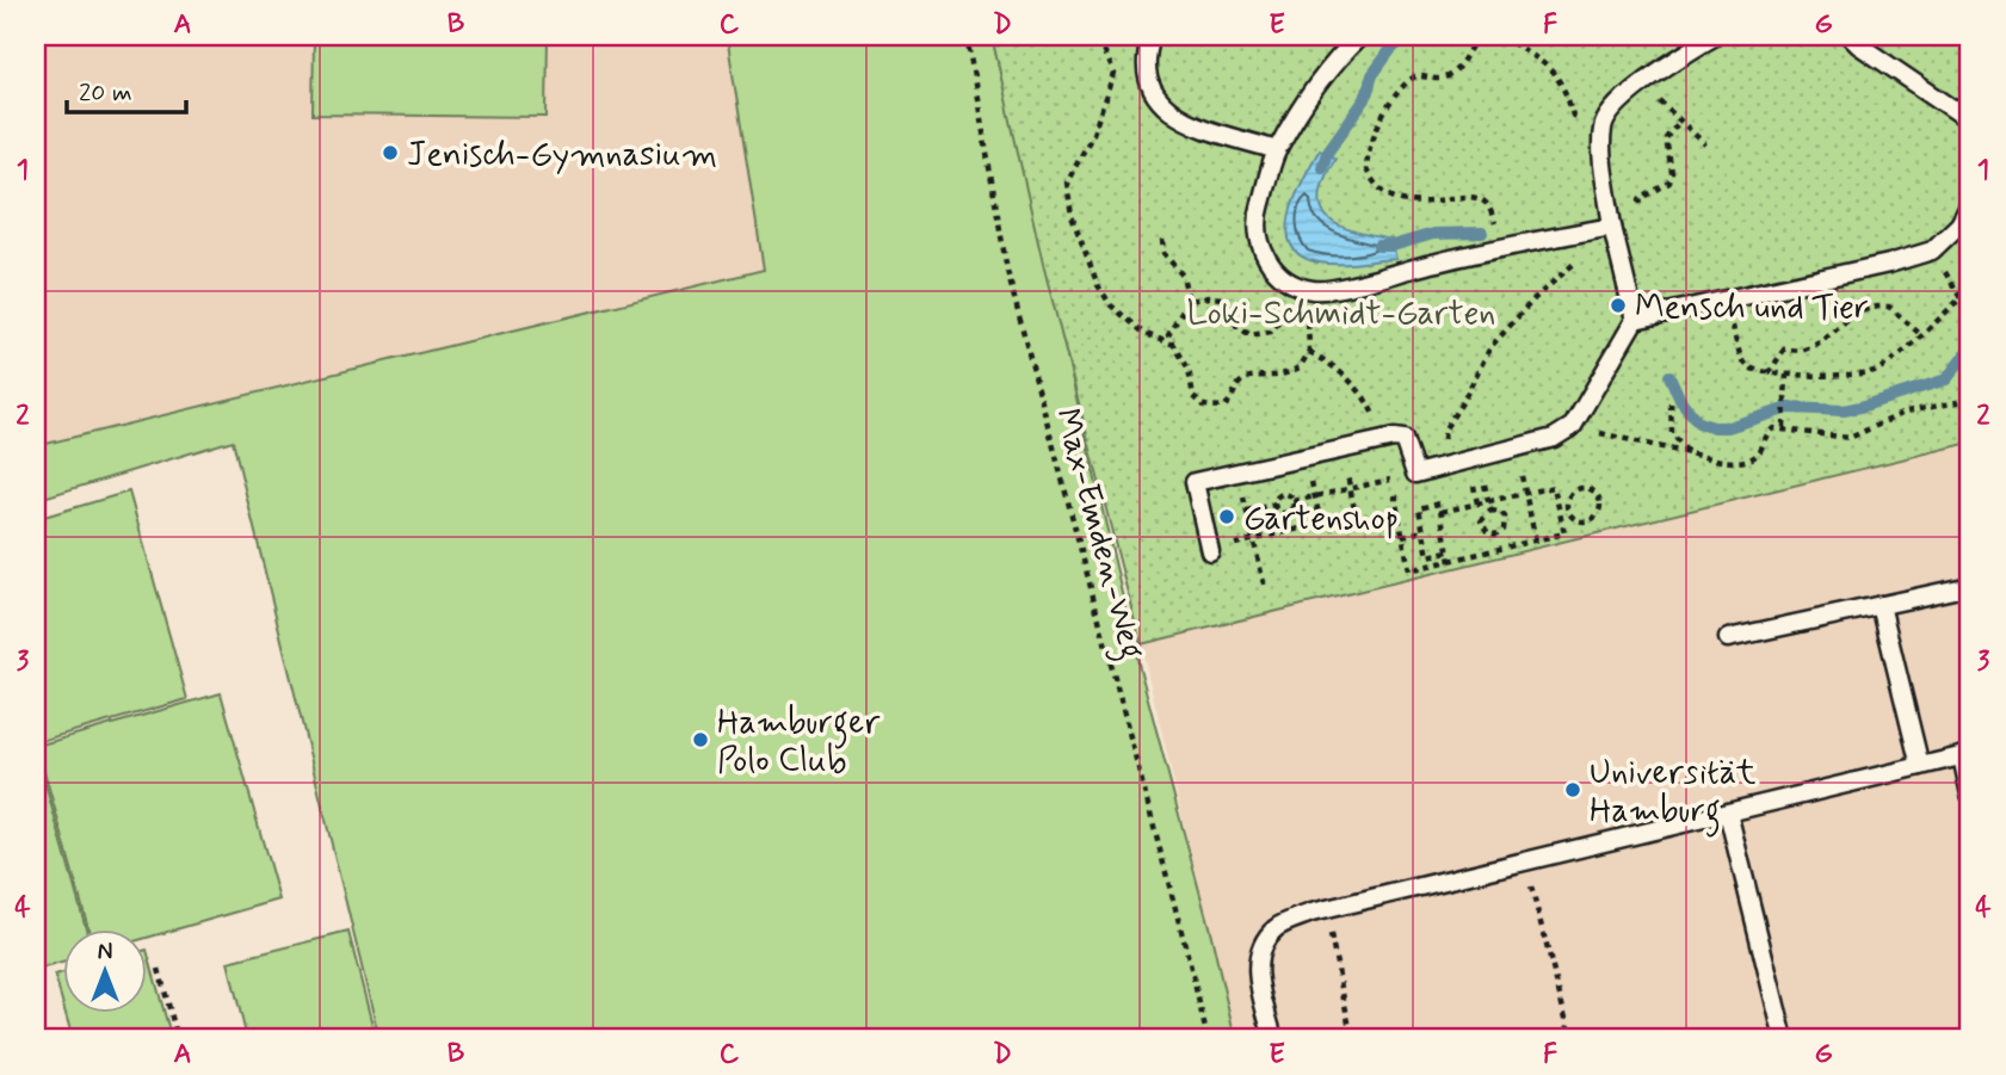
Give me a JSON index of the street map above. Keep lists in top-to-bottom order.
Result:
{
  "streets": {
    "path": ["Max-Emden-Weg"]
  },
  "parks": ["Loki-Schmidt-Garten"],
  "places": [
    "Jenisch-Gymnasium",
    "Mensch und Tier",
    "Gartenshop",
    "Hamburger Polo Club",
    "Universität Hamburg"
  ],
  "scale_bar": "20 m",
  "north": "top",
  "grid": {
    "columns": [
      "A",
      "B",
      "C",
      "D",
      "E",
      "F",
      "G"
    ],
    "rows": [
      "1",
      "2",
      "3",
      "4"
    ]
  }
}
